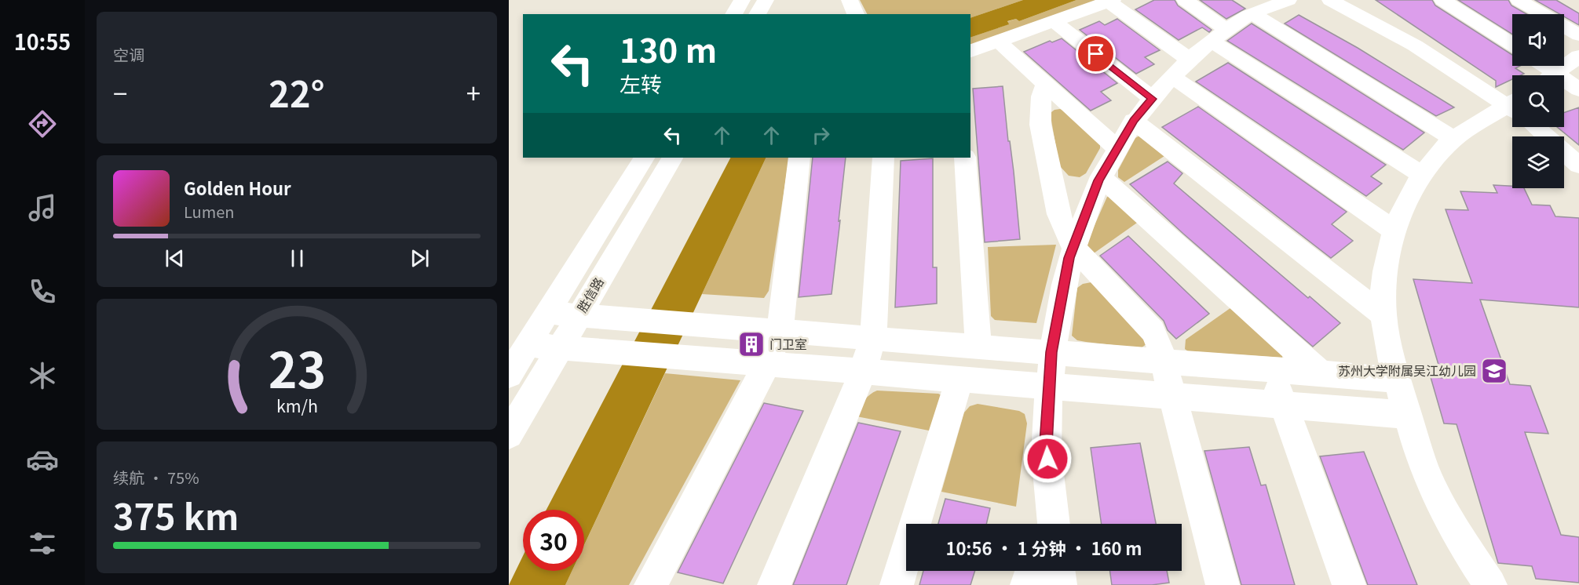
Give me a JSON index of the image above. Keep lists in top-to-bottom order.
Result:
{
  "streets": {
    "street": ["胜信路"]
  },
  "places": {
    "building": ["门卫室"],
    "school or university": ["苏州大学附属吴江幼儿园"]
  },
  "page": {
    "tabs": "10:55",
    "tile": [
      "空调",
      ["续航 · 75%", "375 km"]
    ],
    "turn": ["130 m", "左转"],
    "heat": ["−", "22°", "+"],
    "song": ["Golden Hour", "Lumen"],
    "limit": "30",
    "trip": "10:56 · 1 分钟 · 160 m",
    "gauge": ["23", "km/h"]
  }
}
